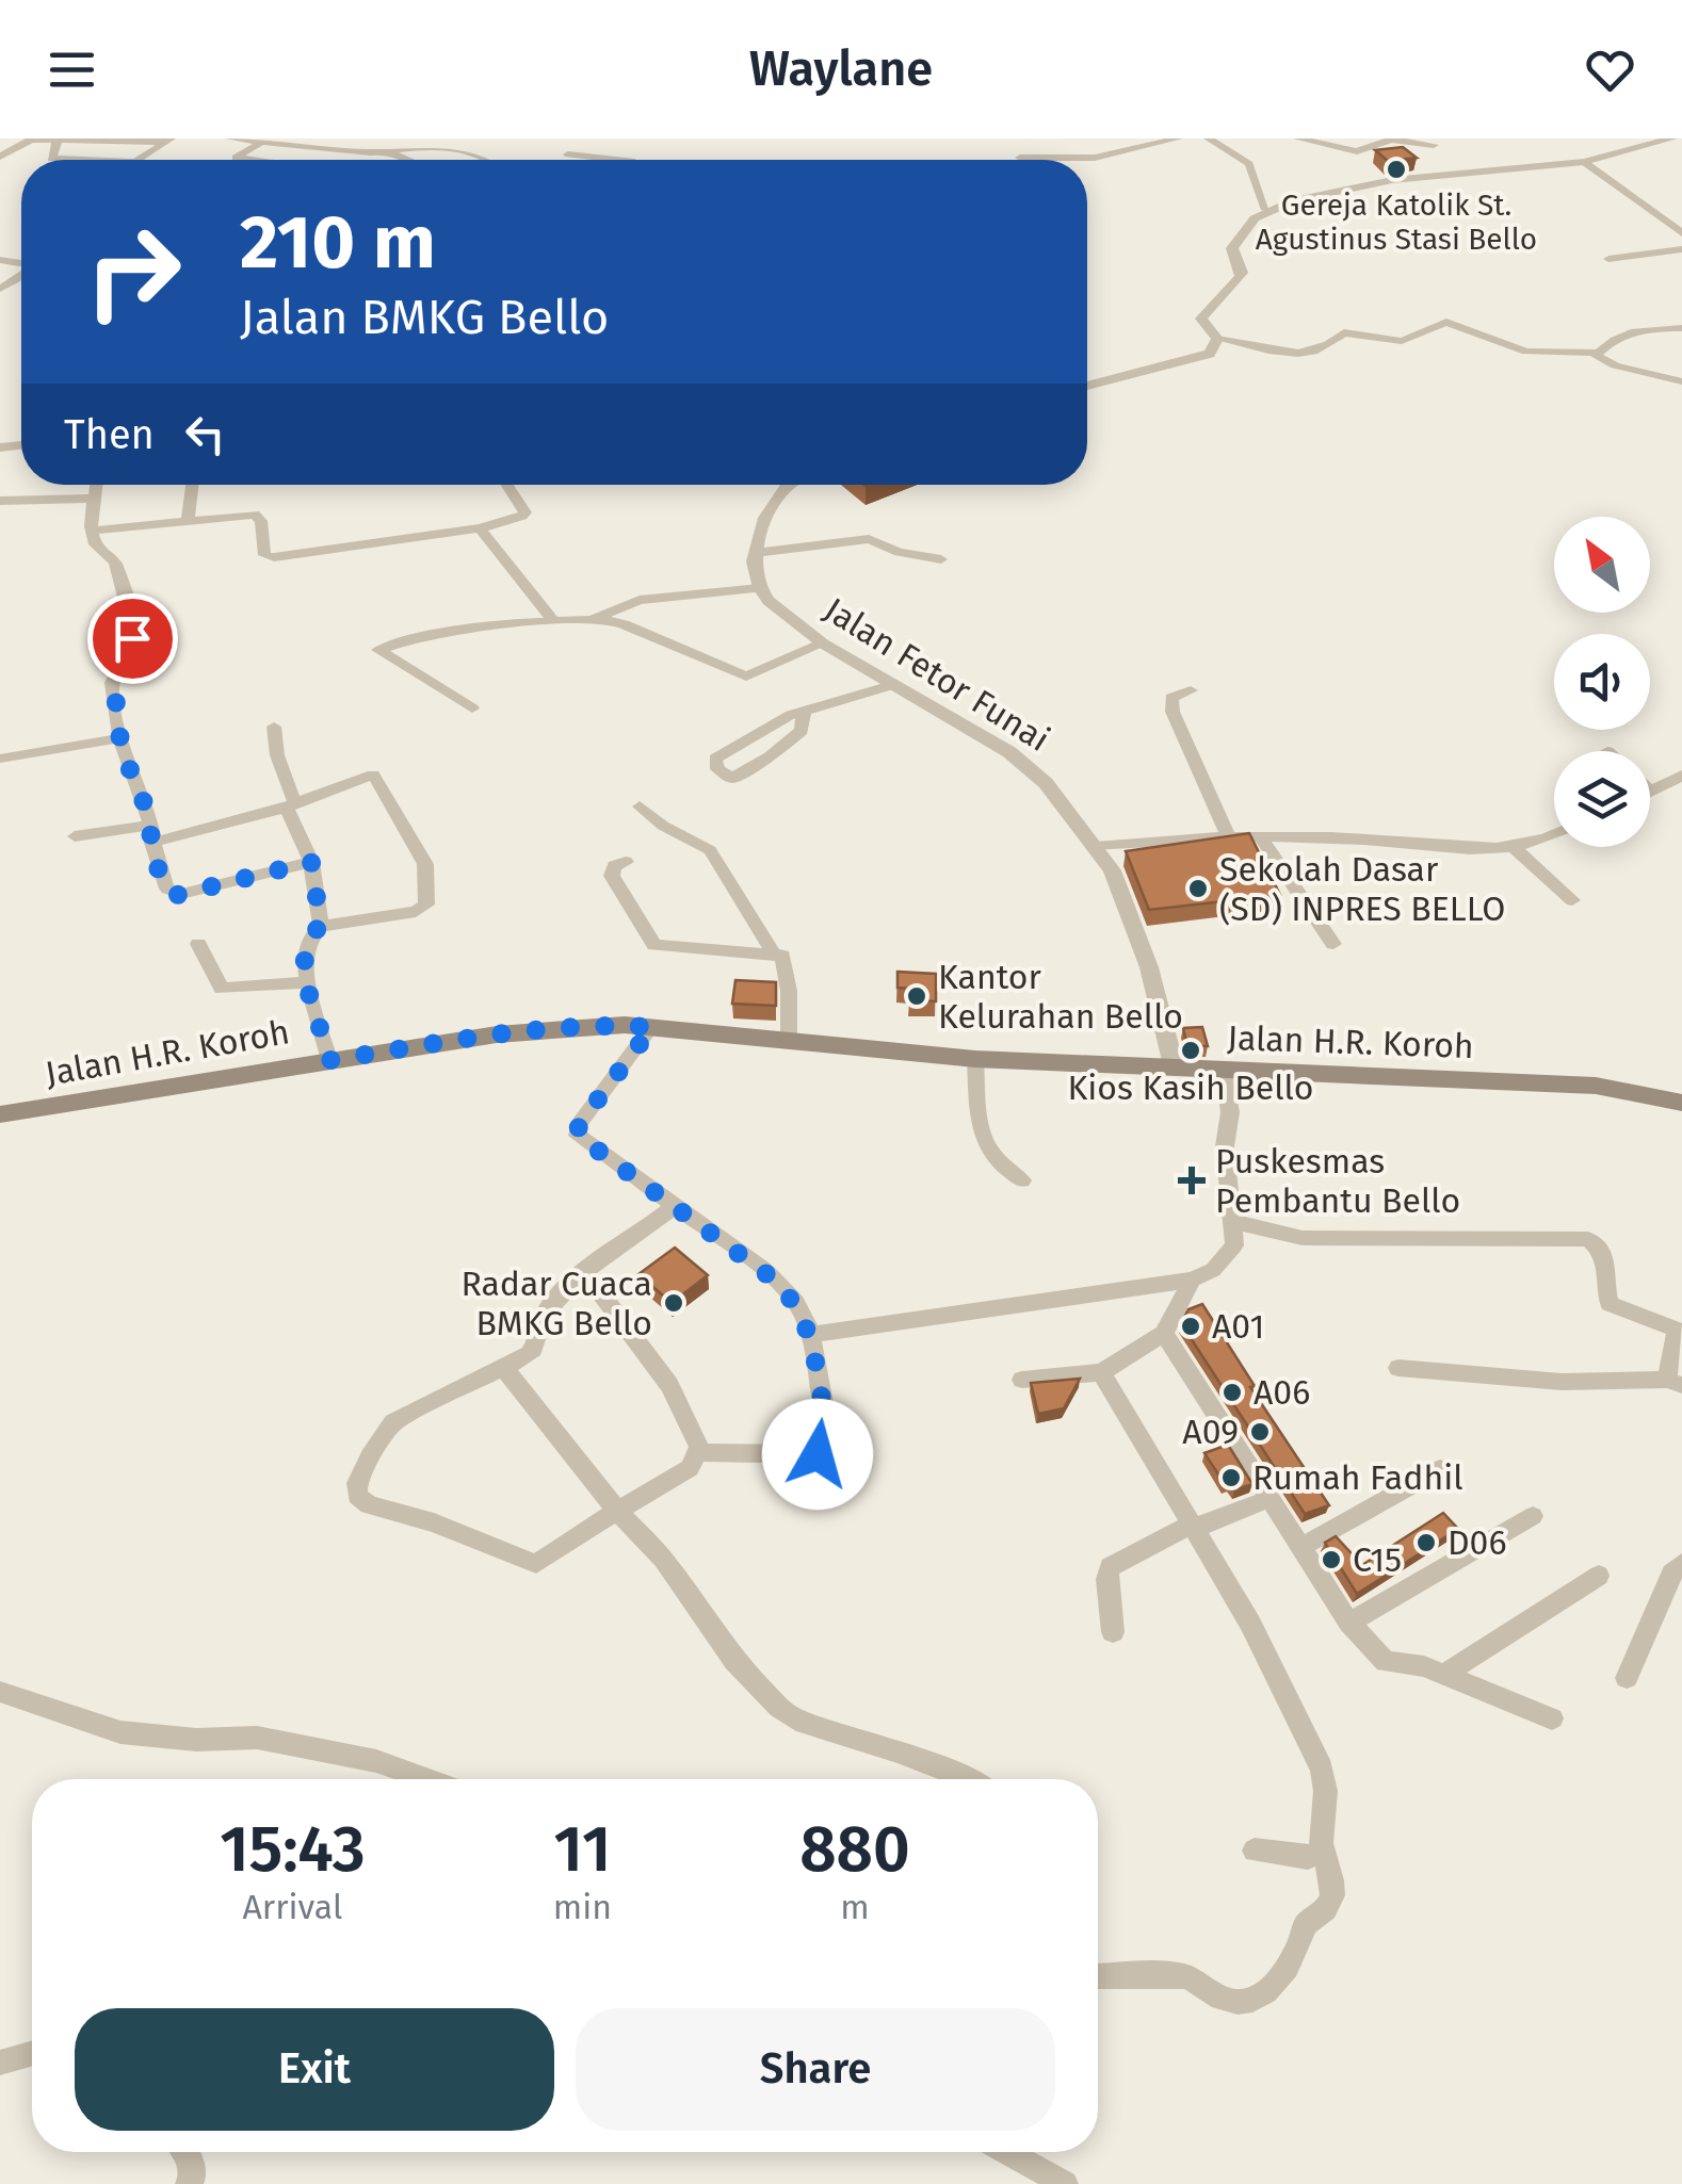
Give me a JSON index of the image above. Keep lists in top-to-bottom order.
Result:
{
  "streets": {
    "main road": ["Jalan H.R. Koroh"],
    "street": ["Jalan Fetor Funai"]
  },
  "crossings": [
    ["Jalan Fetor Funai", "Jalan H.R. Koroh"]
  ],
  "places": {
    "other": [
      "Gereja Katolik St. Agustinus Stasi Bello",
      "Sekolah Dasar (SD) INPRES BELLO",
      "Kantor Kelurahan Bello",
      "Kios Kasih Bello",
      "Radar Cuaca BMKG Bello",
      "A01",
      "A06",
      "A09",
      "Rumah Fadhil",
      "D06",
      "C15"
    ],
    "health": ["Puskesmas Pembantu Bello"]
  },
  "north": "top left",
  "page": {
    "header": "Waylane",
    "turn": ["210 m", "Jalan BMKG Bello"],
    "then": "Then",
    "eta": [
      "15:43",
      "Arrival",
      "11",
      "min",
      "880",
      "m"
    ],
    "buttons": ["Exit", "Share"]
  }
}
